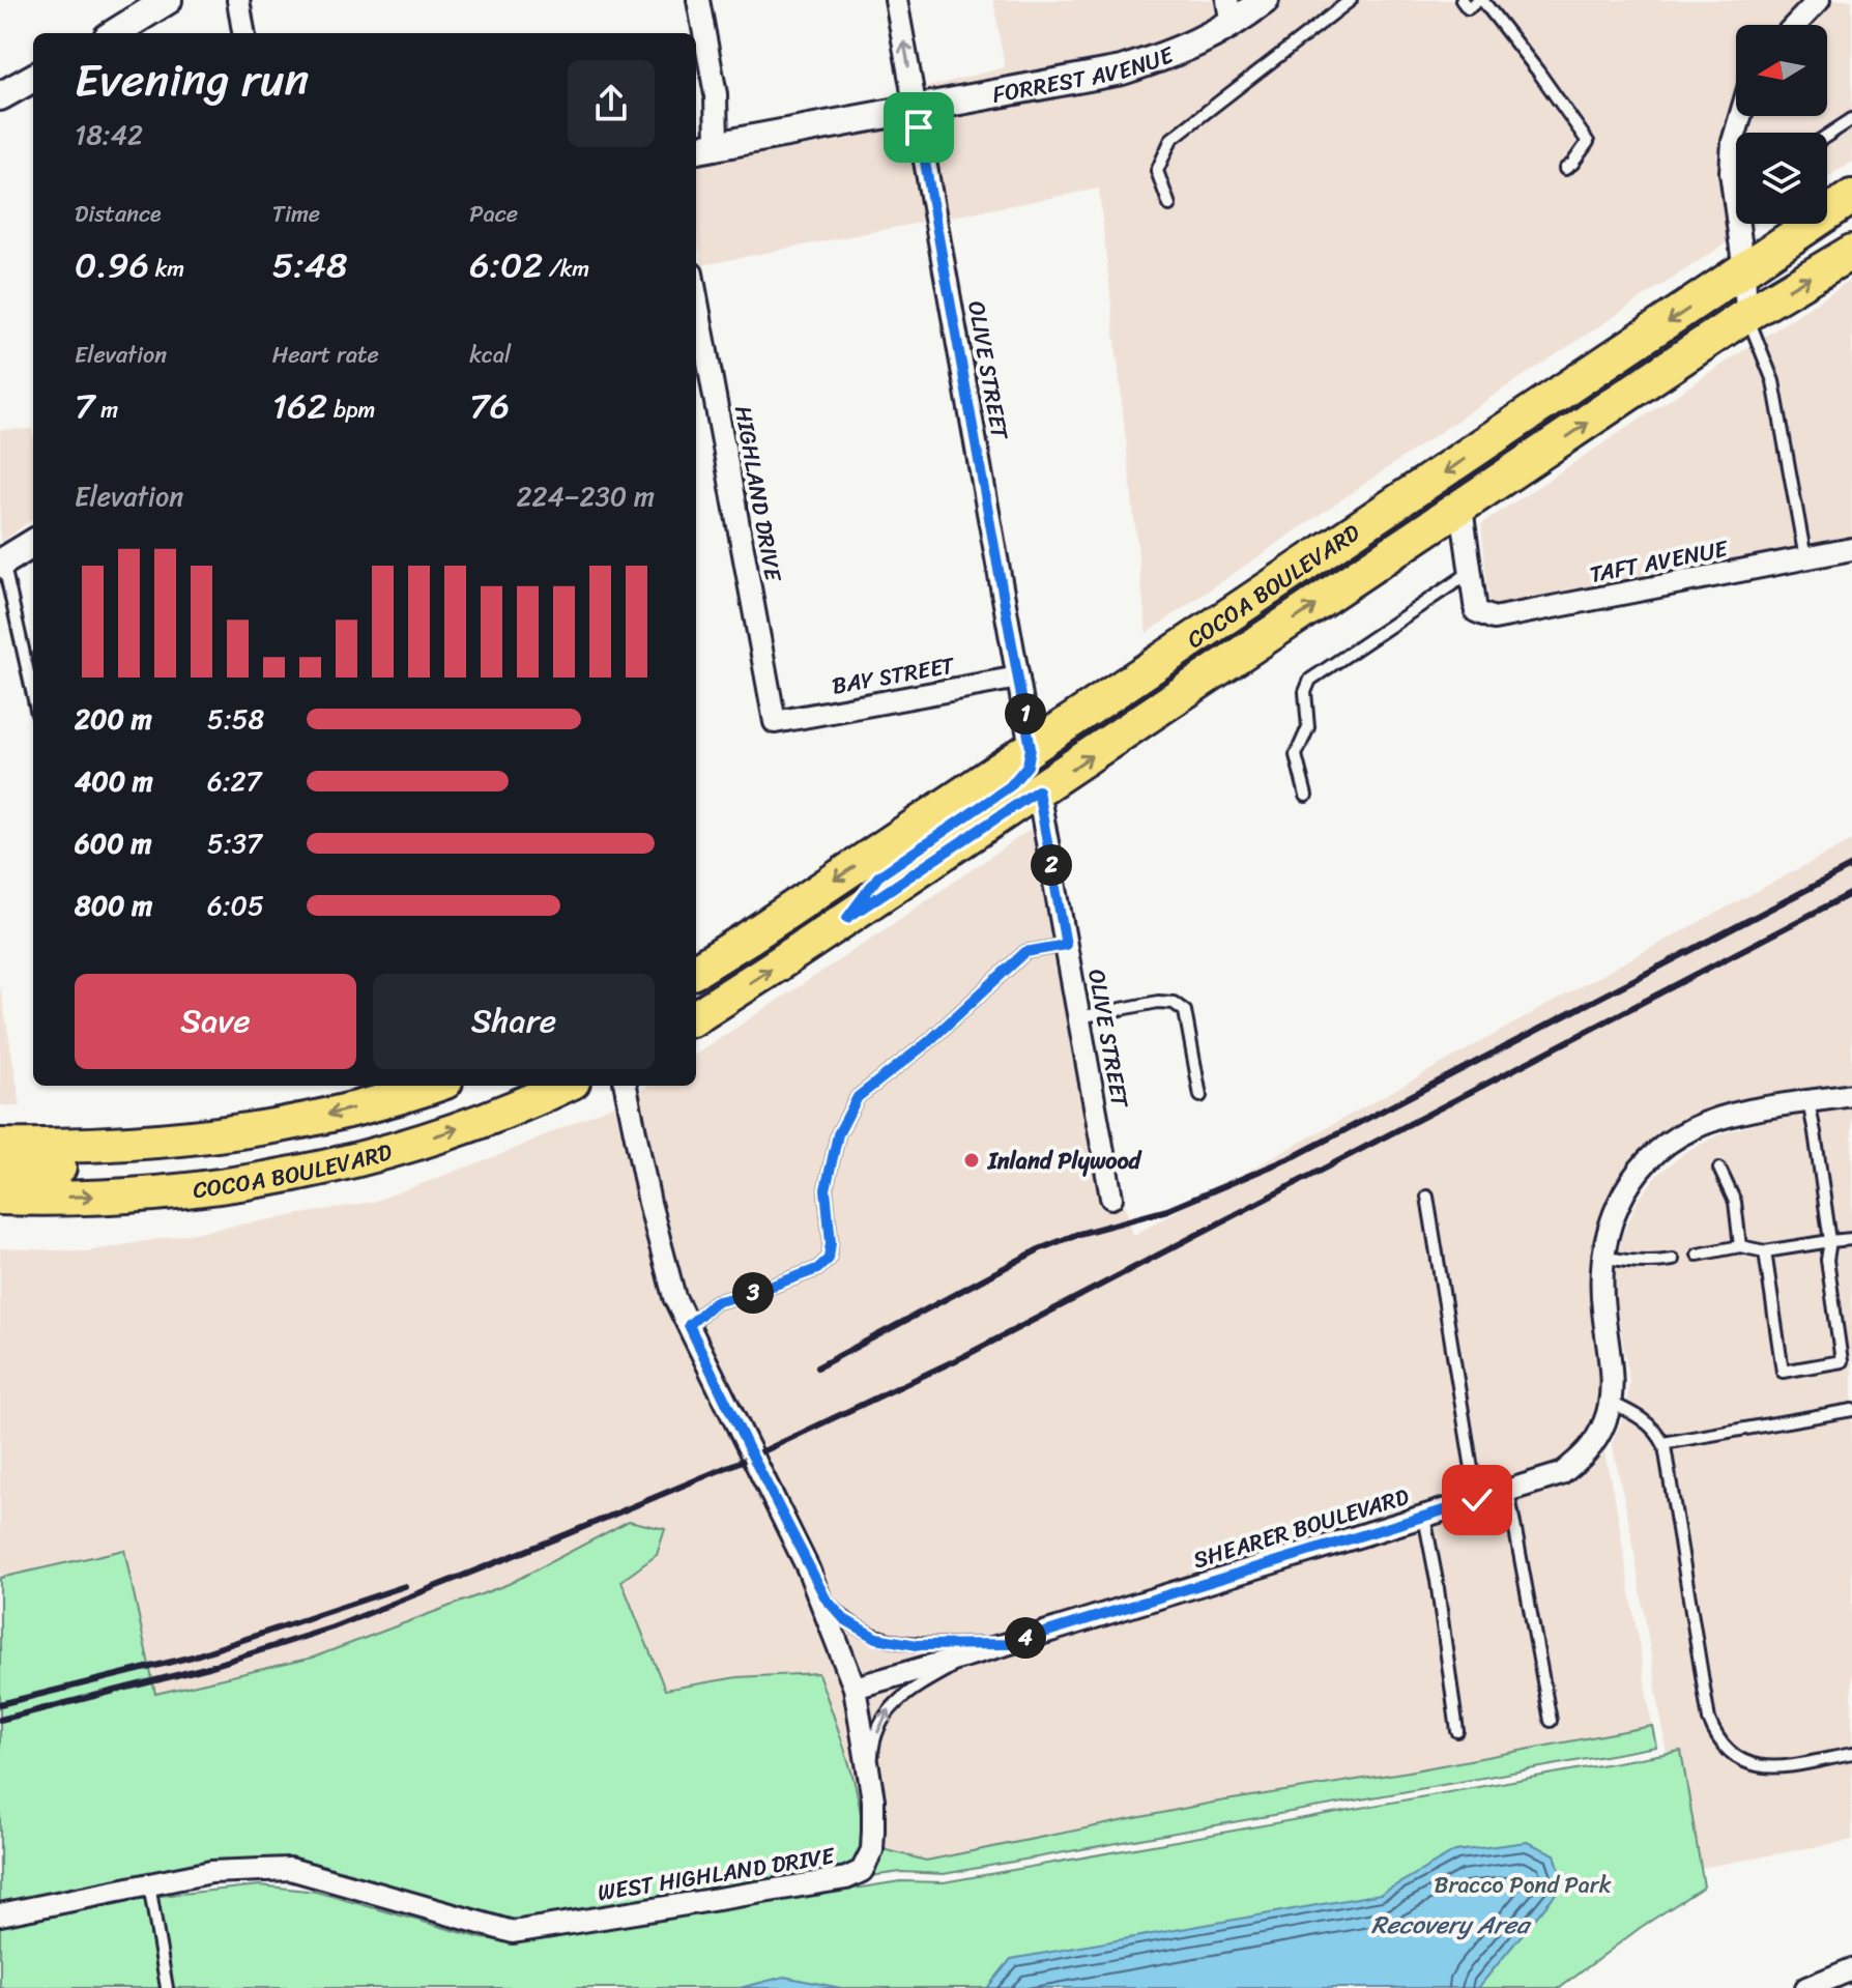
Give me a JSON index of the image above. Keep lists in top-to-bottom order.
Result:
{
  "streets": {
    "main road": ["COCOA BOULEVARD"],
    "street": [
      "FORREST AVENUE",
      "OLIVE STREET",
      "HIGHLAND DRIVE",
      "TAFT AVENUE",
      "BAY STREET",
      "SHEARER BOULEVARD",
      "WEST HIGHLAND DRIVE"
    ]
  },
  "crossings": [
    ["FORREST AVENUE", "OLIVE STREET"],
    ["OLIVE STREET", "COCOA BOULEVARD"],
    ["OLIVE STREET", "BAY STREET"],
    ["HIGHLAND DRIVE", "BAY STREET"],
    ["SHEARER BOULEVARD", "WEST HIGHLAND DRIVE"]
  ],
  "water": ["Recovery Area"],
  "parks": ["Bracco Pond Park"],
  "places": ["Inland Plywood"],
  "north": "left",
  "page": {
    "heading": ["Evening run", "18:42"],
    "stats": [
      ["Distance", "0.96 km"],
      ["Time", "5:48"],
      ["Pace", "6:02 /km"],
      ["Elevation", "7 m"],
      ["Heart rate", "162 bpm"],
      ["kcal", "76"]
    ],
    "chart": ["Elevation", "224–230 m"],
    "list": [
      {
        "name": "200 m",
        "note": "5:58"
      },
      {
        "name": "400 m",
        "note": "6:27"
      },
      {
        "name": "600 m",
        "note": "5:37"
      },
      {
        "name": "800 m",
        "note": "6:05"
      }
    ],
    "pins": [
      "1",
      "2",
      "3",
      "4"
    ],
    "buttons": ["Save", "Share"]
  }
}
